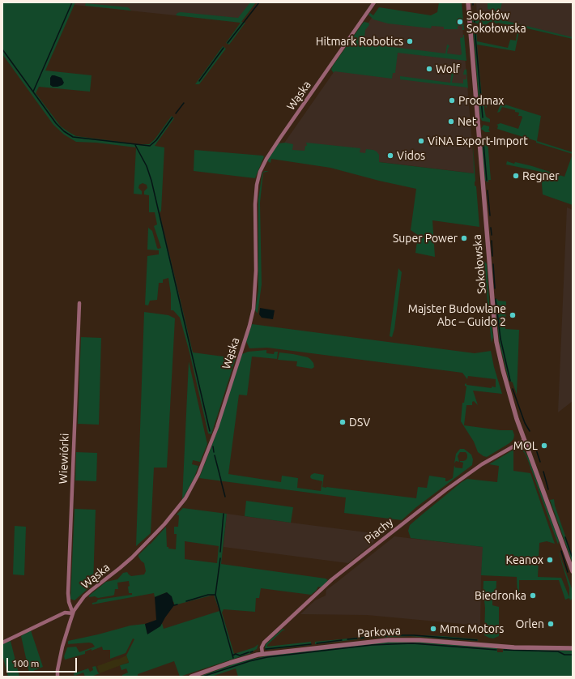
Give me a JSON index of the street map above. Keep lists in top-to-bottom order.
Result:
{
  "streets": {
    "street": [
      "Wąska",
      "Sokołowska",
      "Wiewiórki",
      "Piachy",
      "Parkowa"
    ]
  },
  "crossings": [
    ["Wąska", "Wiewiórki"],
    ["Sokołowska", "Piachy"],
    ["Piachy", "Parkowa"]
  ],
  "places": [
    "Sokołów Sokołowska",
    "Hitmark Robotics",
    "Wolf",
    "Prodmax",
    "Net",
    "ViNA Export-Import",
    "Vidos",
    "Regner",
    "Super Power",
    "Majster Budowlane Abc – Guido 2",
    "DSV",
    "MOL",
    "Keanox",
    "Biedronka",
    "Orlen",
    "Mmc Motors"
  ],
  "scale_bar": "100 m"
}
